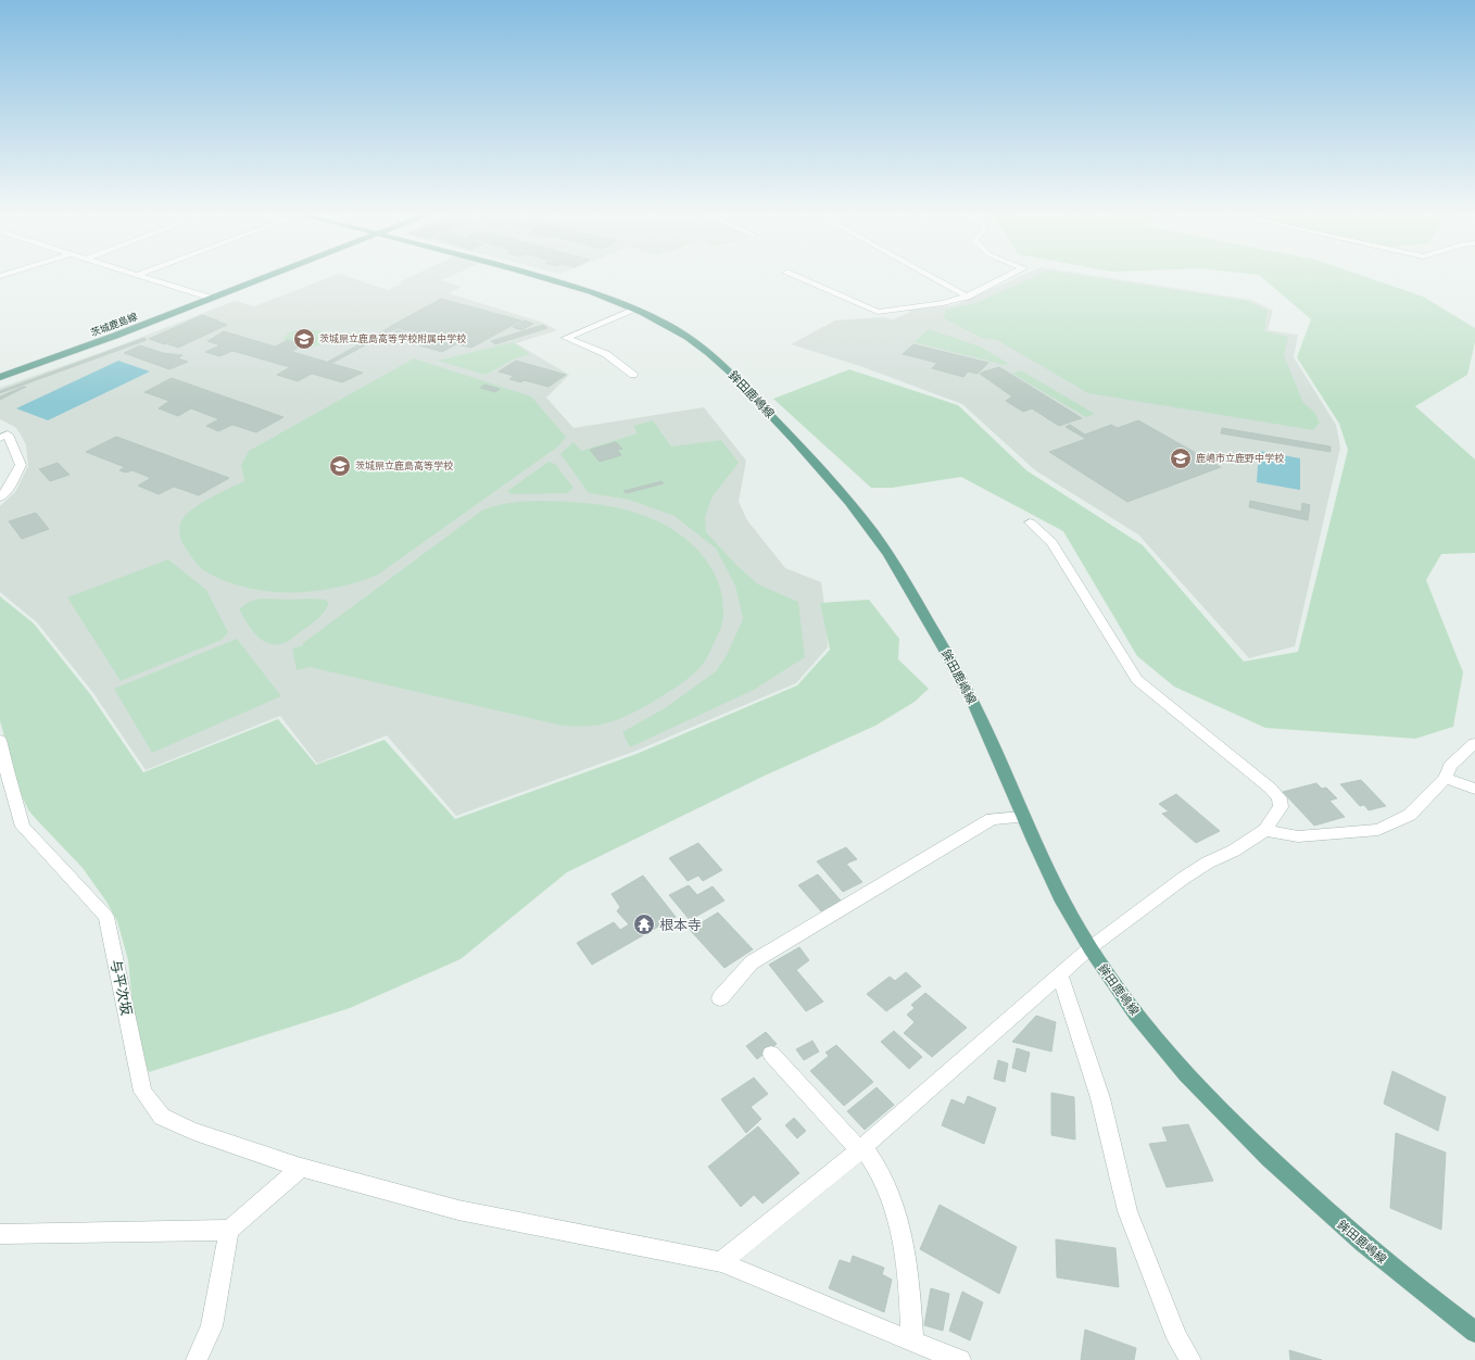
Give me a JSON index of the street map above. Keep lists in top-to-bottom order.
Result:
{
  "streets": {
    "main road": ["茨城鹿島線", "鉾田鹿嶋線"],
    "street": ["与平次坂"]
  },
  "places": {
    "school or university": ["茨城県立鹿島高等学校附属中学校", "鹿嶋市立鹿野中学校", "茨城県立鹿島高等学校"],
    "temple": ["根本寺"]
  }
}
